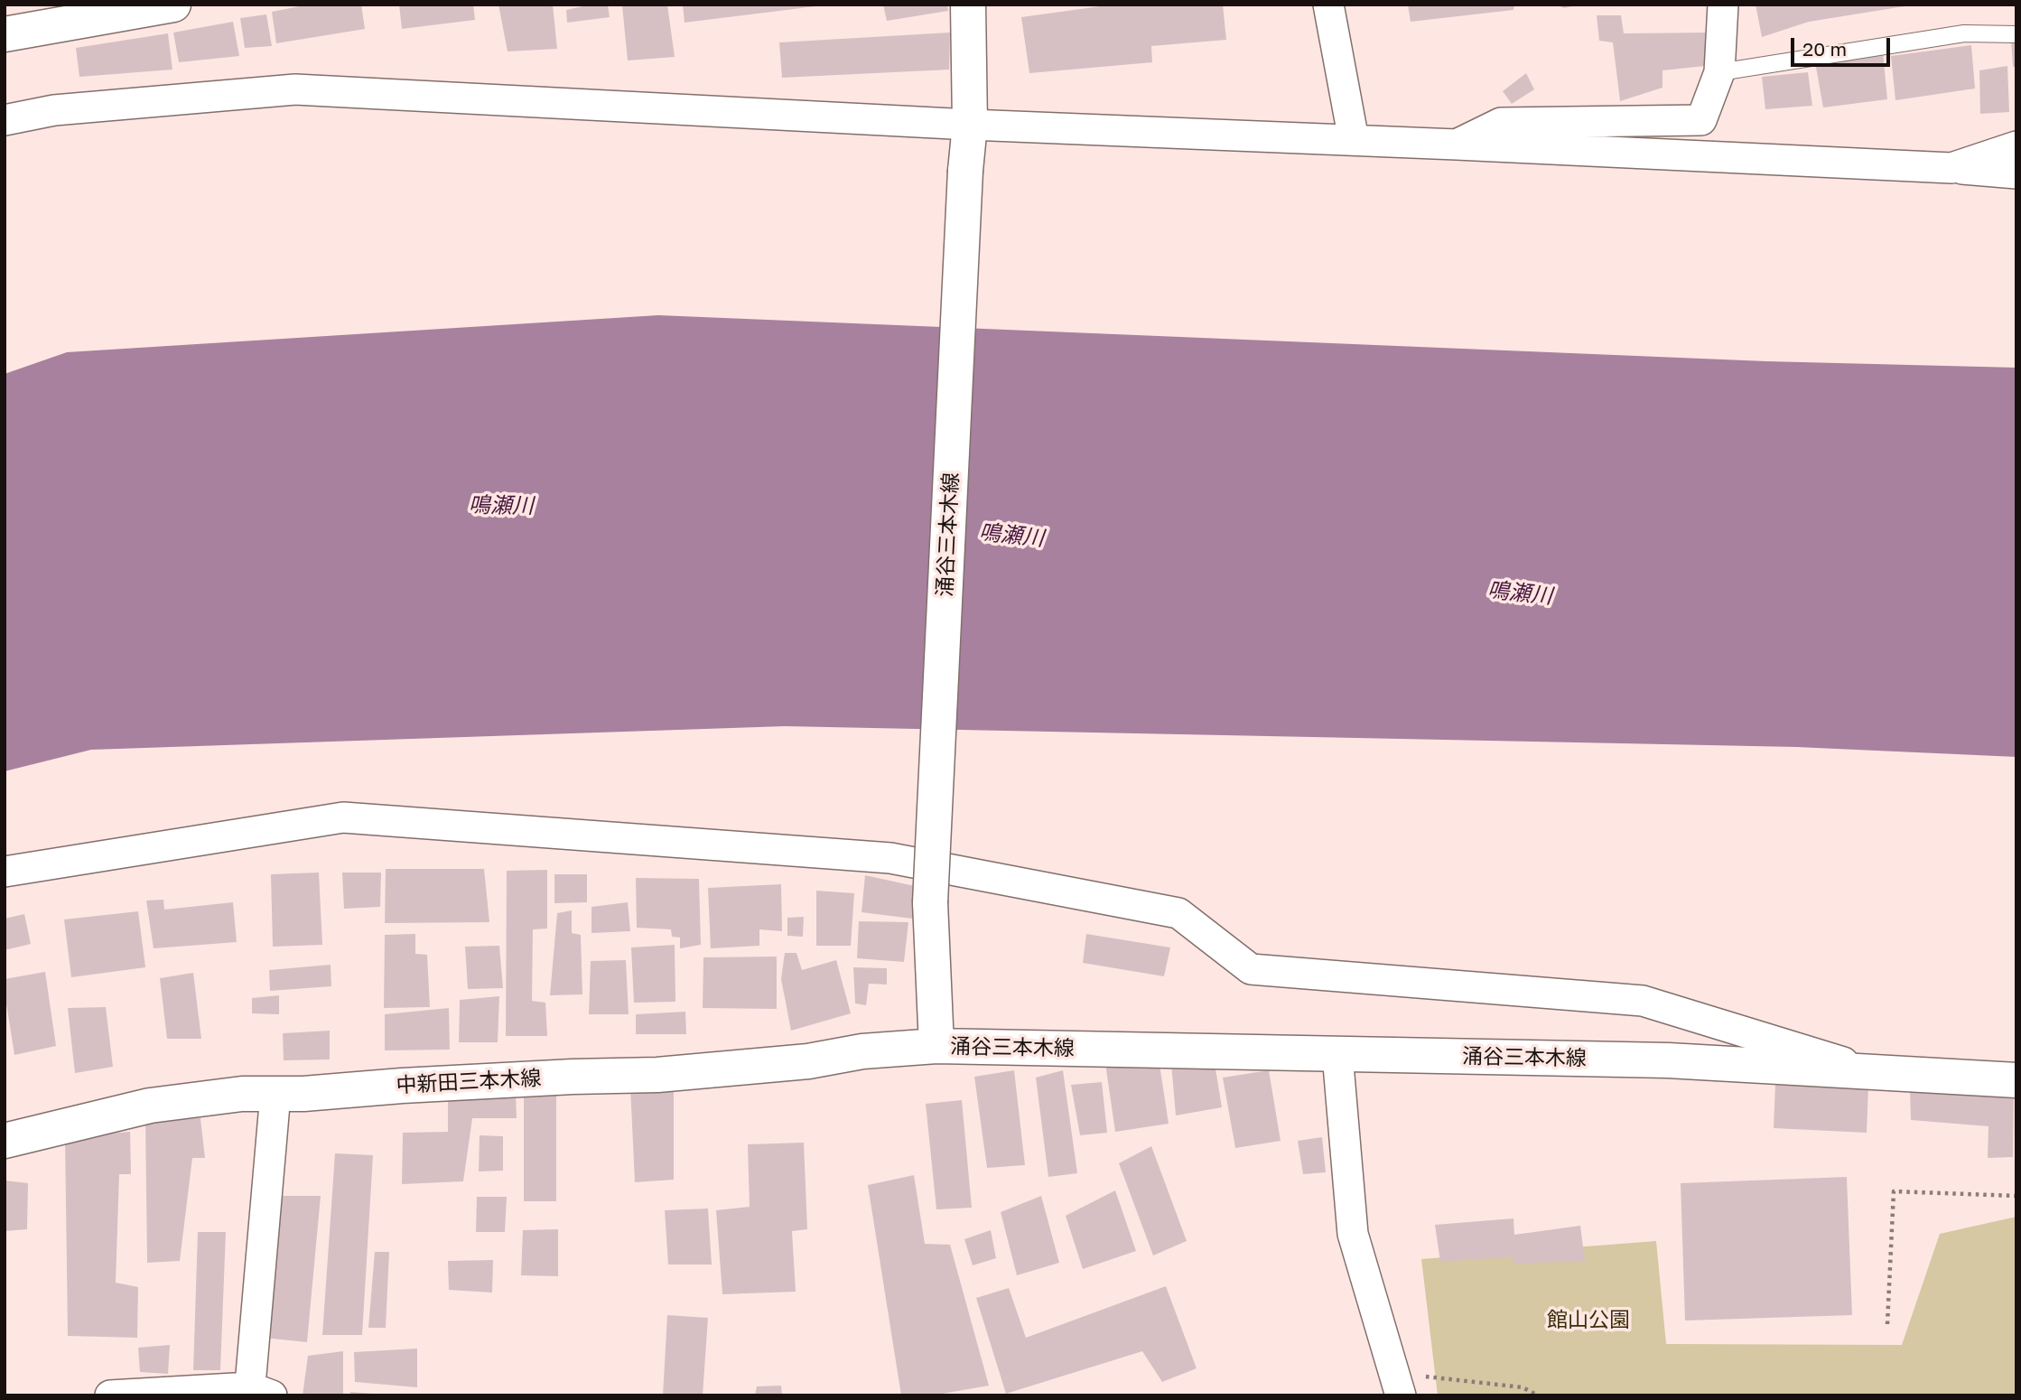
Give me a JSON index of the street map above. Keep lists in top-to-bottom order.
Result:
{
  "streets": {
    "main road": ["涌谷三本木線", "中新田三本木線"]
  },
  "crossings": [
    ["涌谷三本木線", "中新田三本木線"]
  ],
  "water": ["鳴瀬川"],
  "parks": ["館山公園"],
  "scale_bar": "20 m"
}
